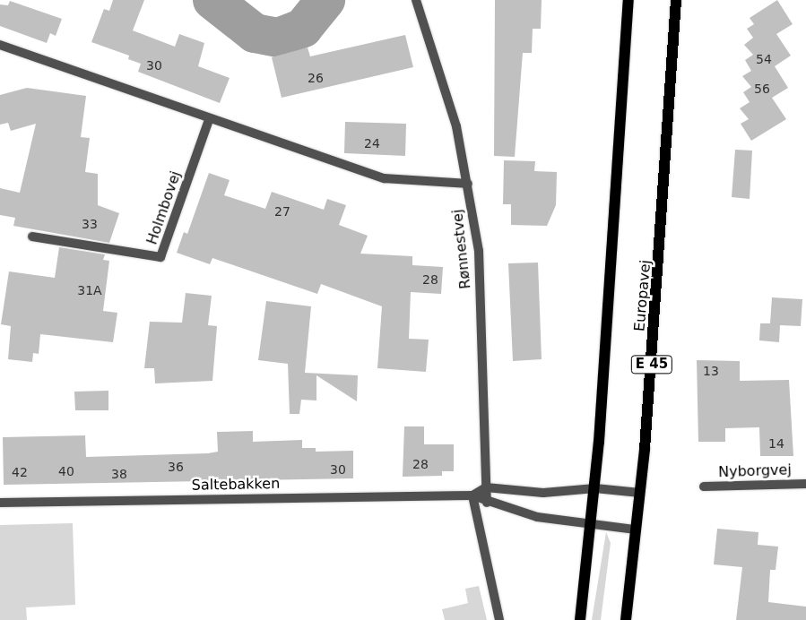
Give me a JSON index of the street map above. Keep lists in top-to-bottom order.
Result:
{
  "streets": {
    "main road": ["Europavej", "E 45"],
    "street": [
      "Holmbovej",
      "Rønnestvej",
      "Nyborgvej",
      "Saltebakken"
    ]
  },
  "crossings": [
    ["Rønnestvej", "Saltebakken"],
    ["Europavej", "Saltebakken"]
  ],
  "house_numbers": [
    "54",
    "30",
    "26",
    "56",
    "24",
    "27",
    "33",
    "28",
    "31A",
    "13",
    "14",
    "28",
    "36",
    "30",
    "40",
    "42",
    "38"
  ]
}
